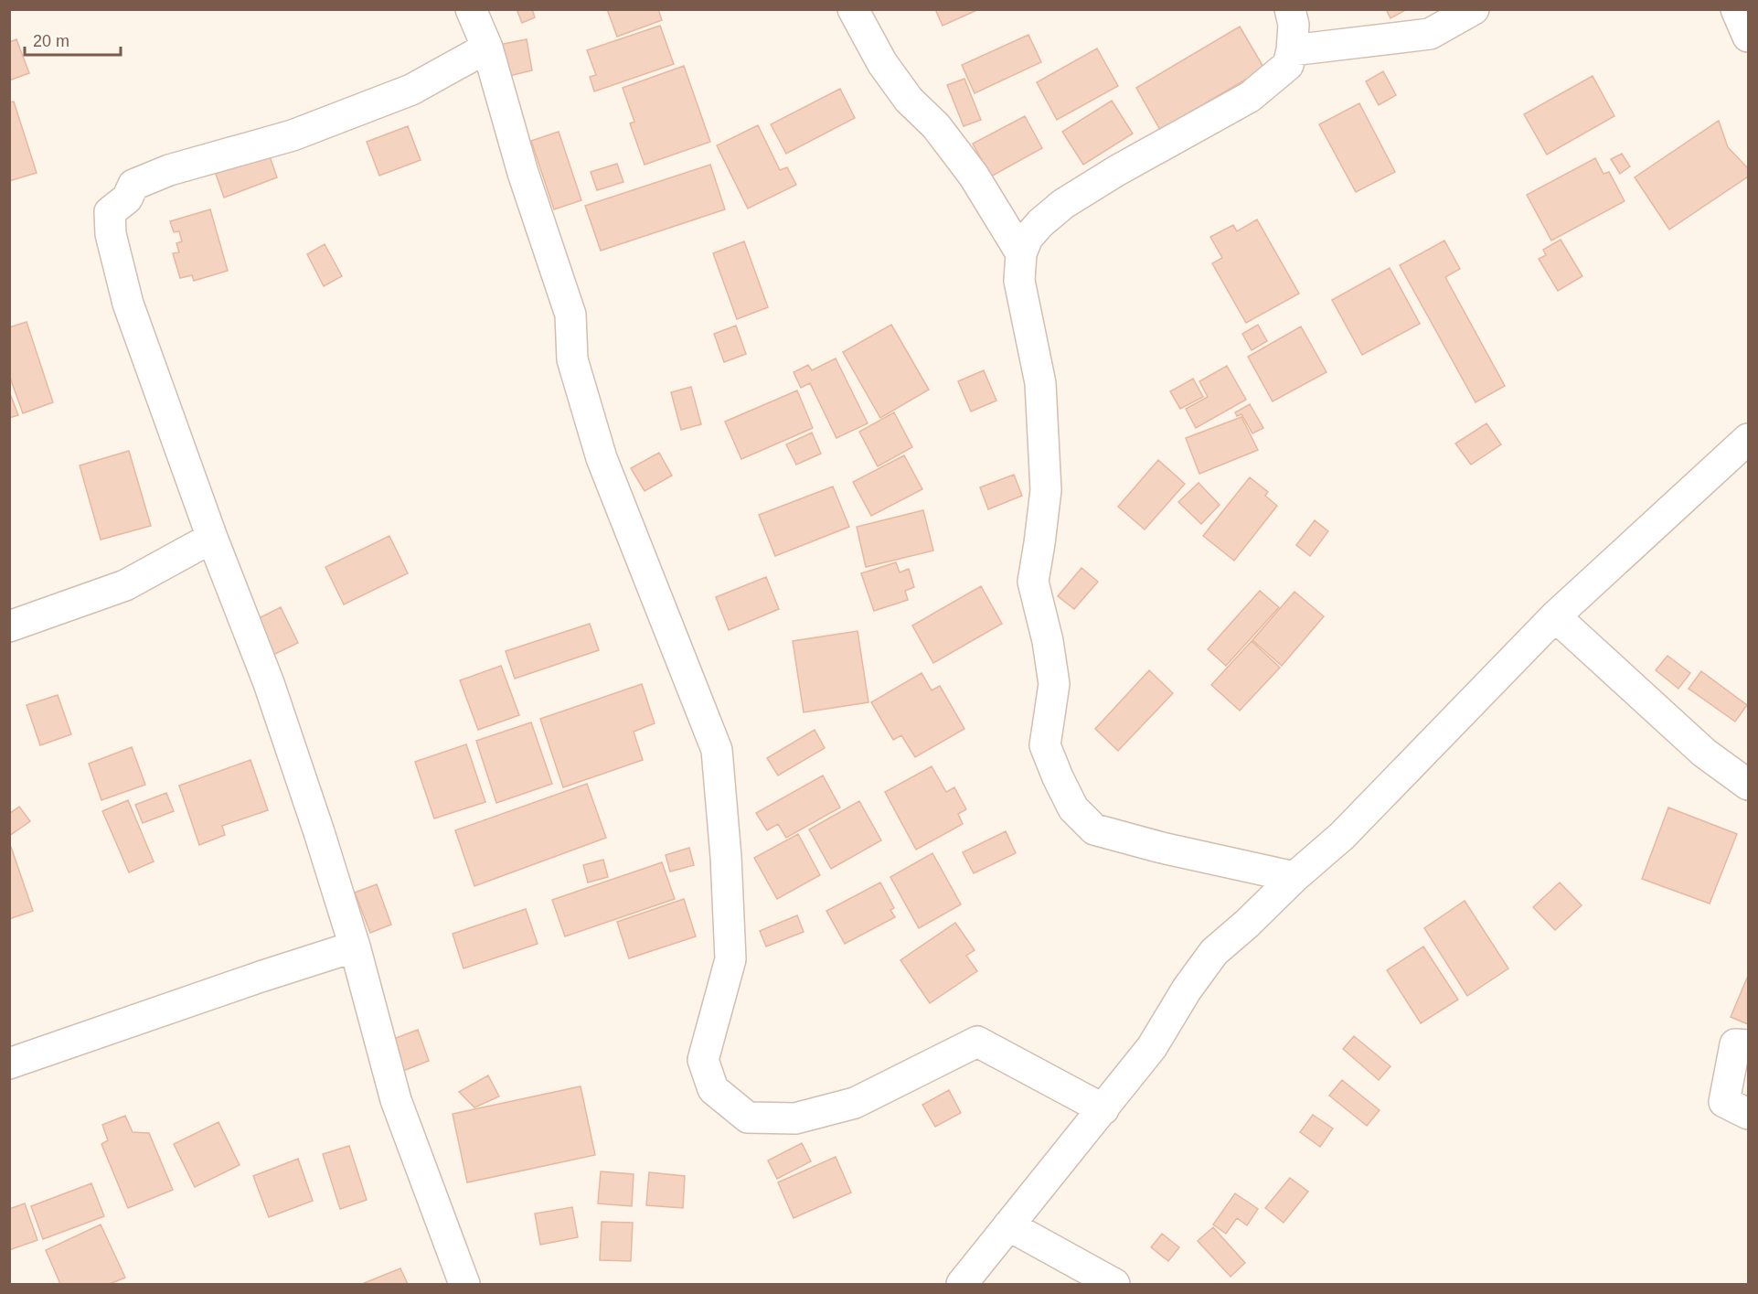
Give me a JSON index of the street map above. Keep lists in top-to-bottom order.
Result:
{
  "scale_bar": "20 m"
}
